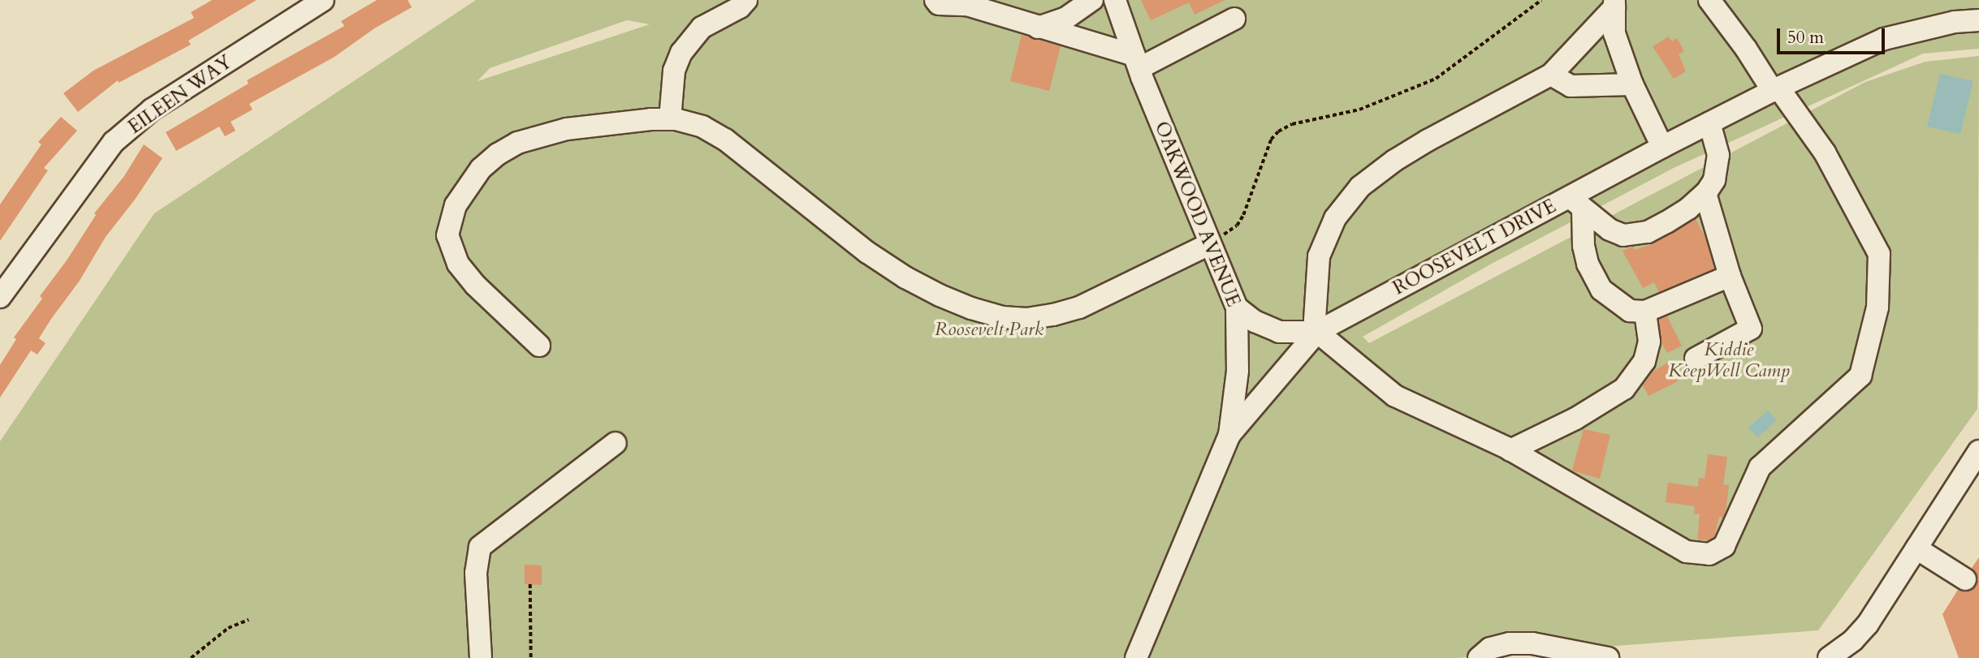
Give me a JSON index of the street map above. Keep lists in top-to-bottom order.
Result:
{
  "streets": {
    "street": ["EILEEN WAY", "OAKWOOD AVENUE", "ROOSEVELT DRIVE"]
  },
  "crossings": [
    ["OAKWOOD AVENUE", "ROOSEVELT DRIVE"]
  ],
  "parks": ["Roosevelt Park", "Kiddie KeepWell Camp"],
  "scale_bar": "50 m"
}
